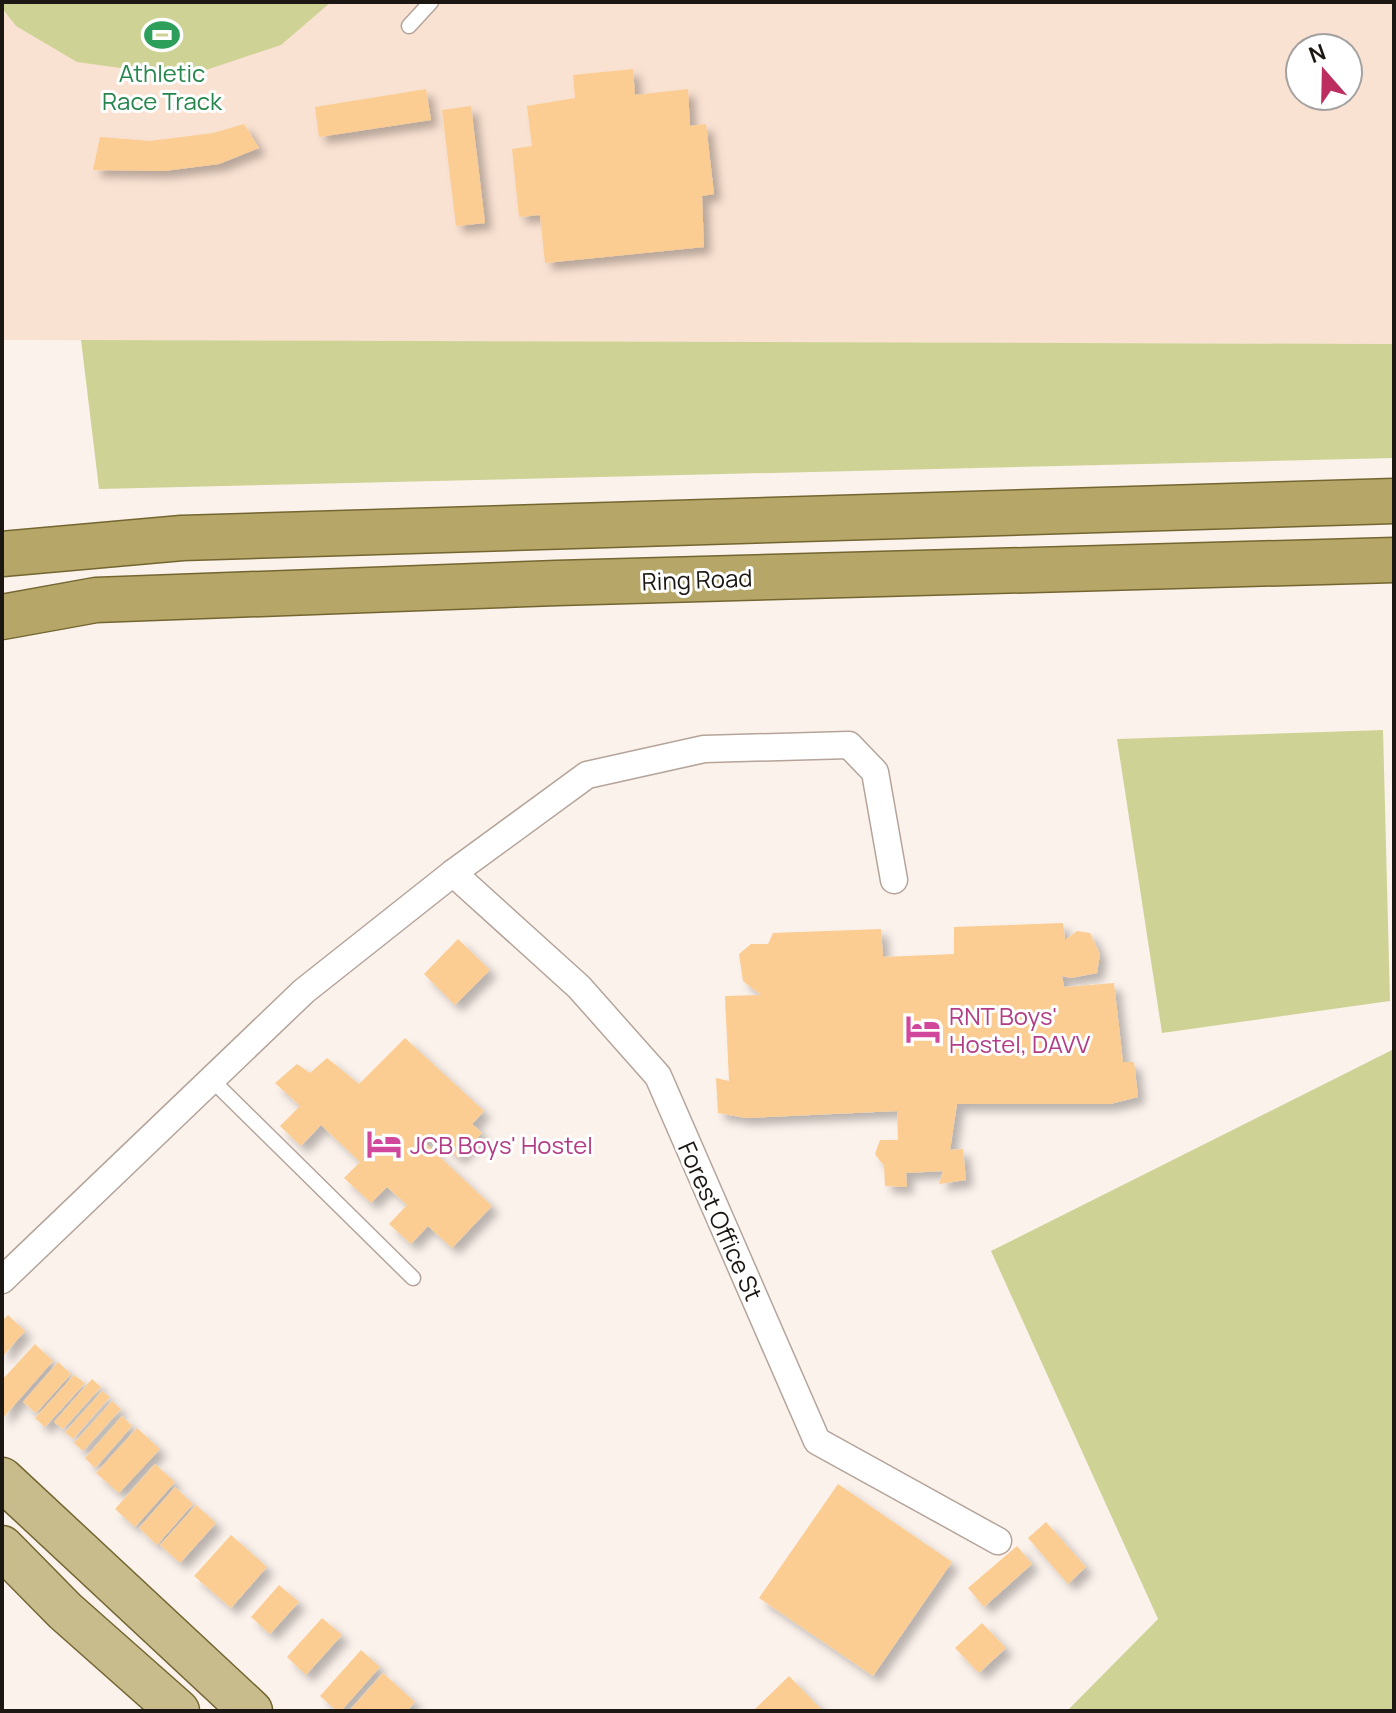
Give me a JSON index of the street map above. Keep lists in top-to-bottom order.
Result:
{
  "streets": {
    "highway": ["Ring Road"],
    "street": ["Forest Office St"]
  },
  "places": {
    "sports": ["Athletic Race Track"],
    "hotel": ["RNT Boys' Hostel, DAVV", "JCB Boys' Hostel"]
  },
  "north": "top"
}
